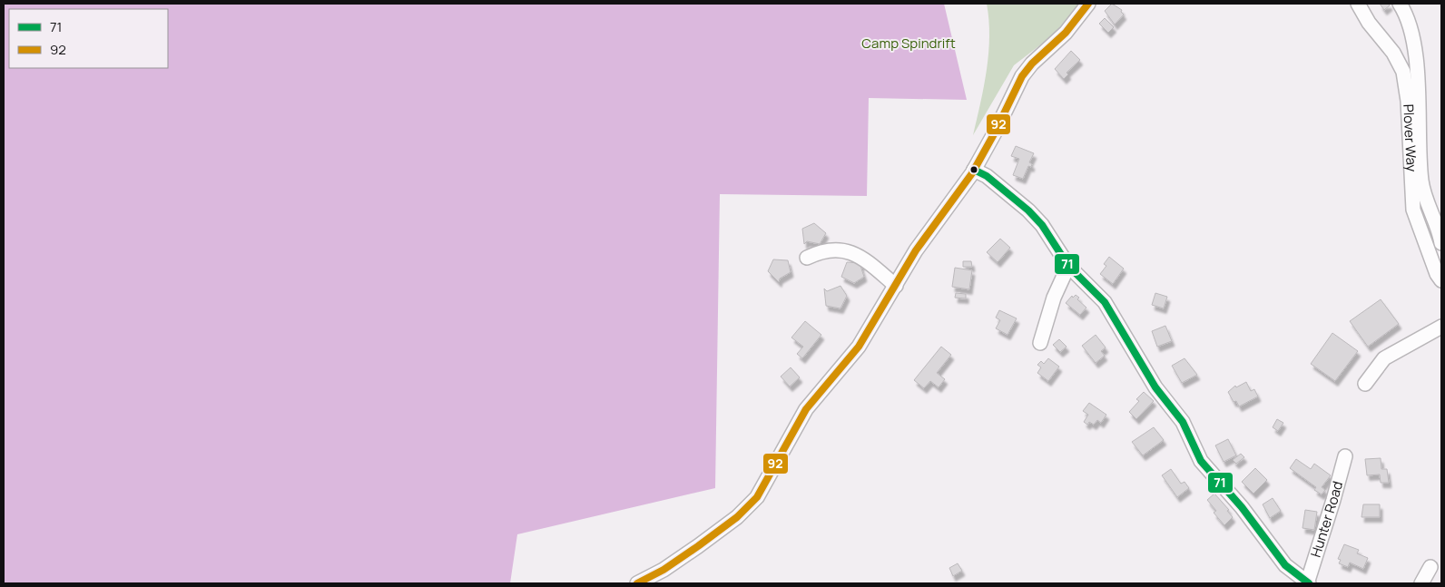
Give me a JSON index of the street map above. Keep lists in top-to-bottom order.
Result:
{
  "streets": {
    "street": ["Plover Way", "Hunter Road"]
  },
  "parks": ["Camp Spindrift"],
  "lines": ["transit line 92", "transit line 71"],
  "legend": ["71", "92"]
}
